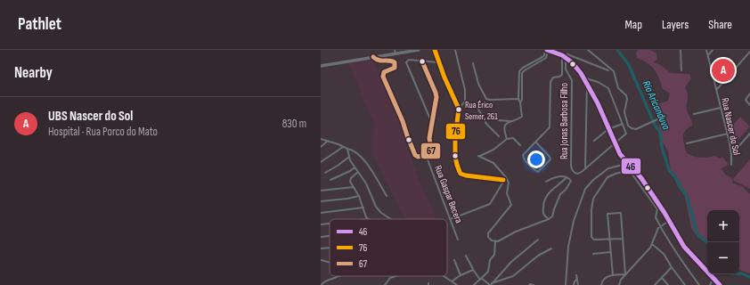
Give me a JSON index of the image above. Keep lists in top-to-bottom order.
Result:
{
  "streets": {
    "street": ["Rua Jonas Barbosa Filho", "Rua Nascer do Sol", "Rua Gaspar Becera"]
  },
  "water": ["Rio Aricanduva"],
  "places": ["Rua Érico Semer, 261"],
  "lines": ["transit line 46", "transit line 76", "transit line 67"],
  "legend": ["46", "76", "67"],
  "page": {
    "header": "Pathlet",
    "nav": ["Map", "Layers", "Share"],
    "heading": "Nearby",
    "pins": "A",
    "list": [
      {
        "mark": "A",
        "name": "UBS Nascer do Sol",
        "note": "Hospital · Rua Porco do Mato",
        "value": "830 m"
      }
    ],
    "map_buttons": ["+", "−"]
  }
}
